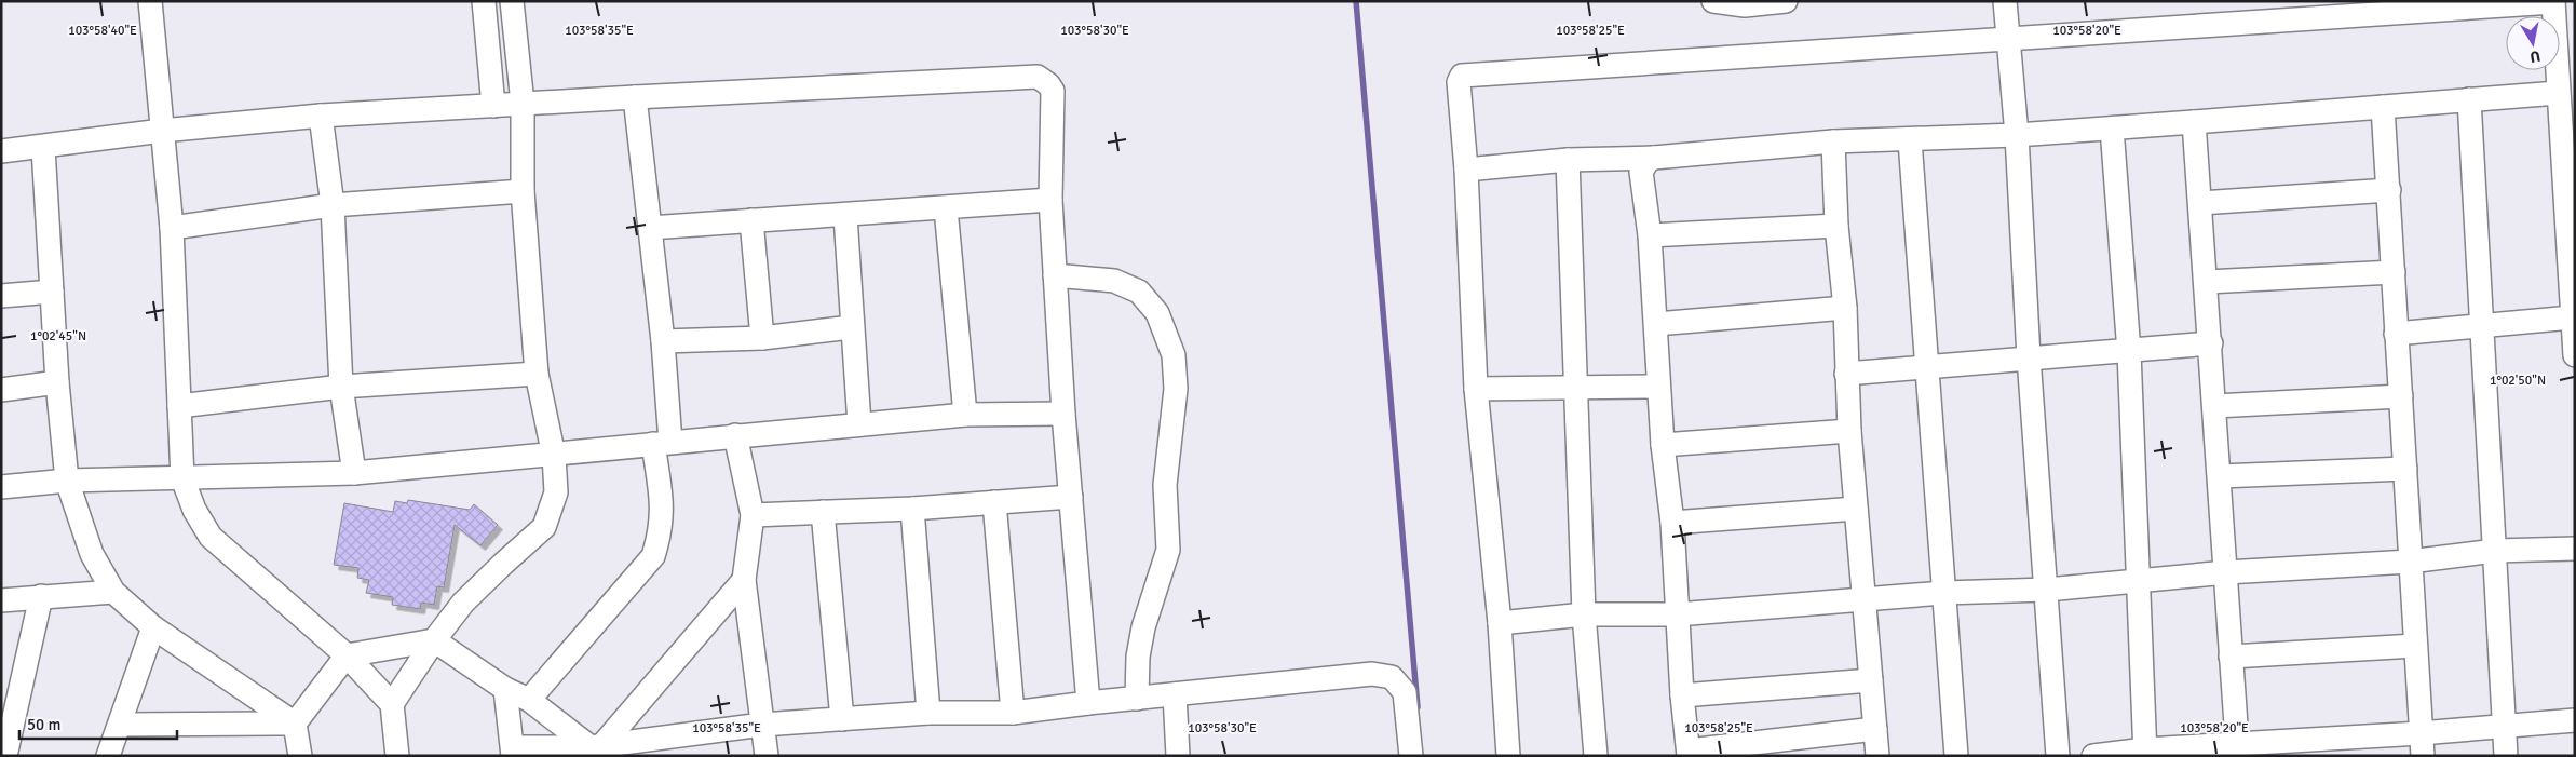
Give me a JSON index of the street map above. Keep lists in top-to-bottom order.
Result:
{
  "scale_bar": "50 m",
  "north": "bottom",
  "coordinates": [
    "103°58'40\"E",
    "103°58'35\"E",
    "103°58'30\"E",
    "103°58'25\"E",
    "103°58'20\"E",
    "1°02'45\"N",
    "1°02'50\"N"
  ]
}
